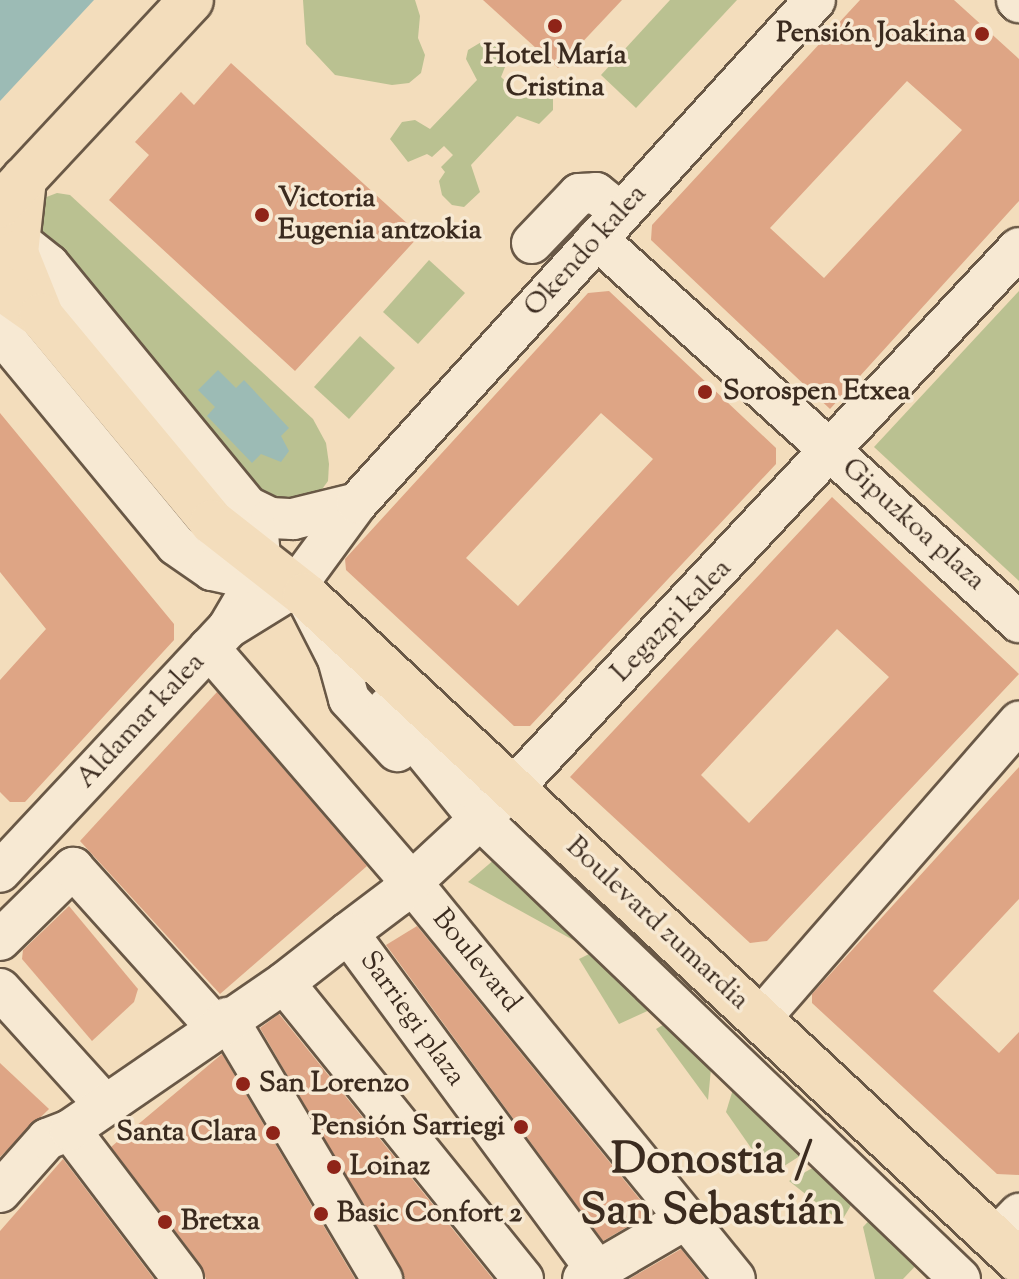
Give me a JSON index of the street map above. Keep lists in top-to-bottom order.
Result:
{
  "streets": {
    "main road": ["Boulevard zumardia"],
    "street": [
      "Okendo kalea",
      "Gipuzkoa plaza",
      "Legazpi kalea",
      "Aldamar kalea",
      "Boulevard",
      "Sarriegi plaza"
    ]
  },
  "crossings": [
    ["Okendo kalea", "Aldamar kalea"],
    ["Okendo kalea", "Boulevard zumardia"],
    ["Gipuzkoa plaza", "Legazpi kalea"],
    ["Legazpi kalea", "Boulevard zumardia"],
    ["Legazpi kalea", "Boulevard"],
    ["Legazpi kalea", "Sarriegi plaza"],
    ["Aldamar kalea", "Boulevard zumardia"],
    ["Aldamar kalea", "Boulevard"]
  ],
  "districts": ["Donostia / San Sebastián"],
  "places": [
    "Hotel María Cristina",
    "Pensión Joakina",
    "Victoria Eugenia antzokia",
    "Sorospen Etxea",
    "San Lorenzo",
    "Pensión Sarriegi",
    "Santa Clara",
    "Loinaz",
    "Basic Confort 2",
    "Bretxa"
  ]
}
